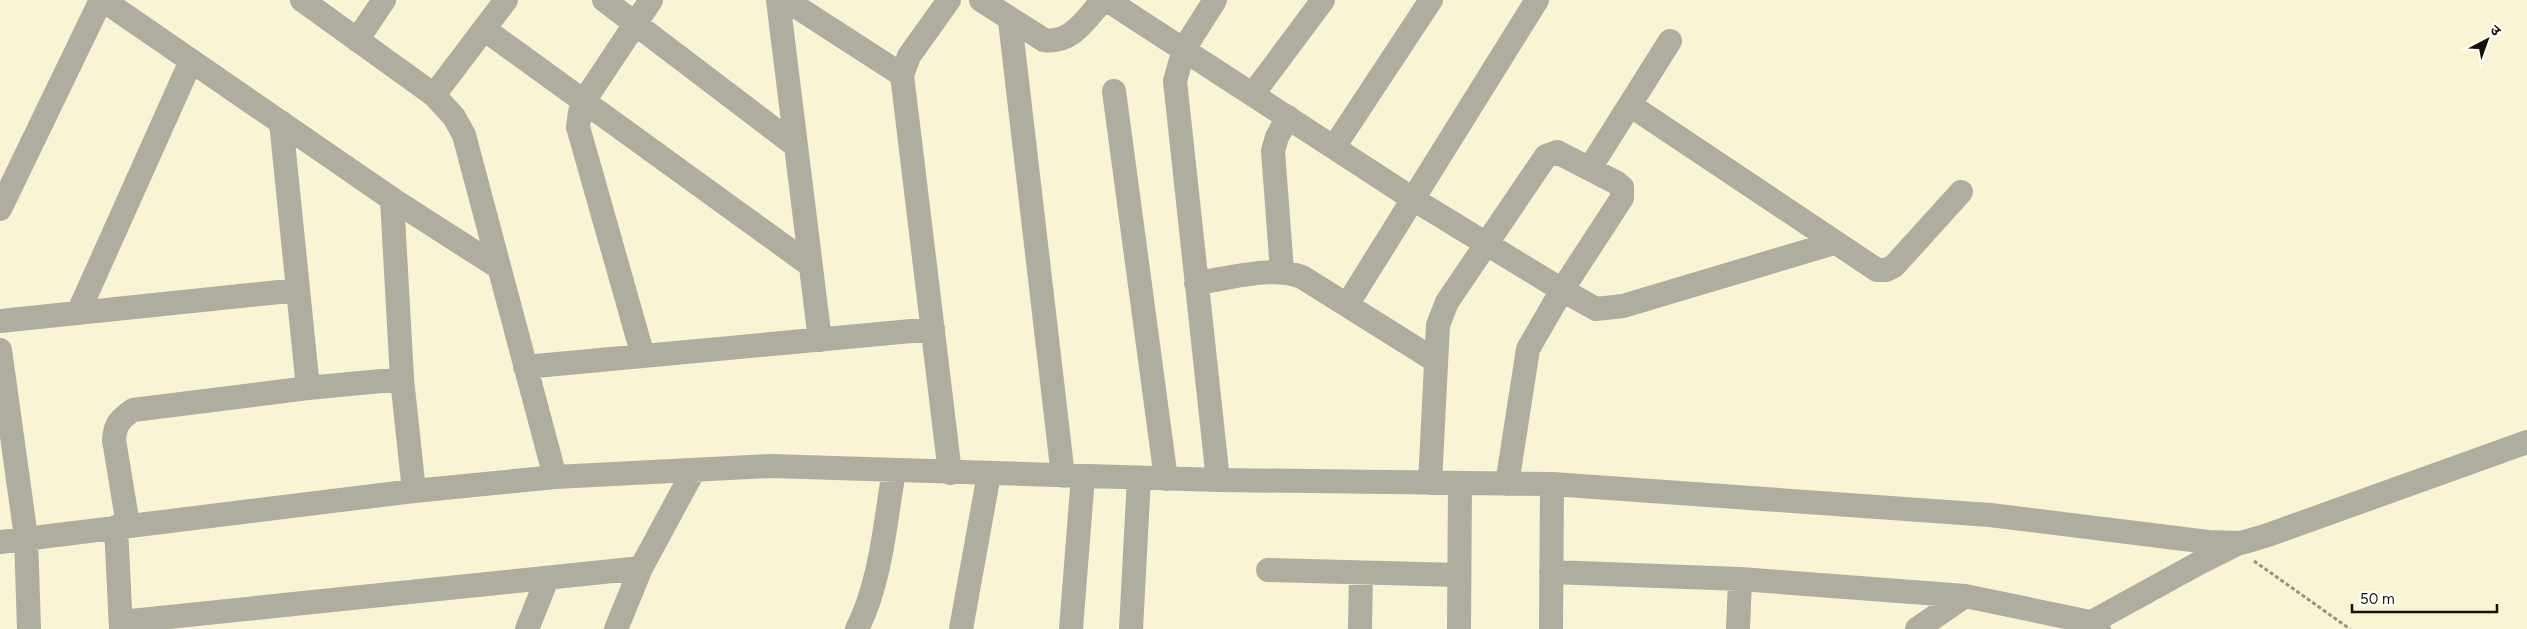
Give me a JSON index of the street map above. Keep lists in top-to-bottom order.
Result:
{
  "scale_bar": "50 m",
  "north": "top right"
}
